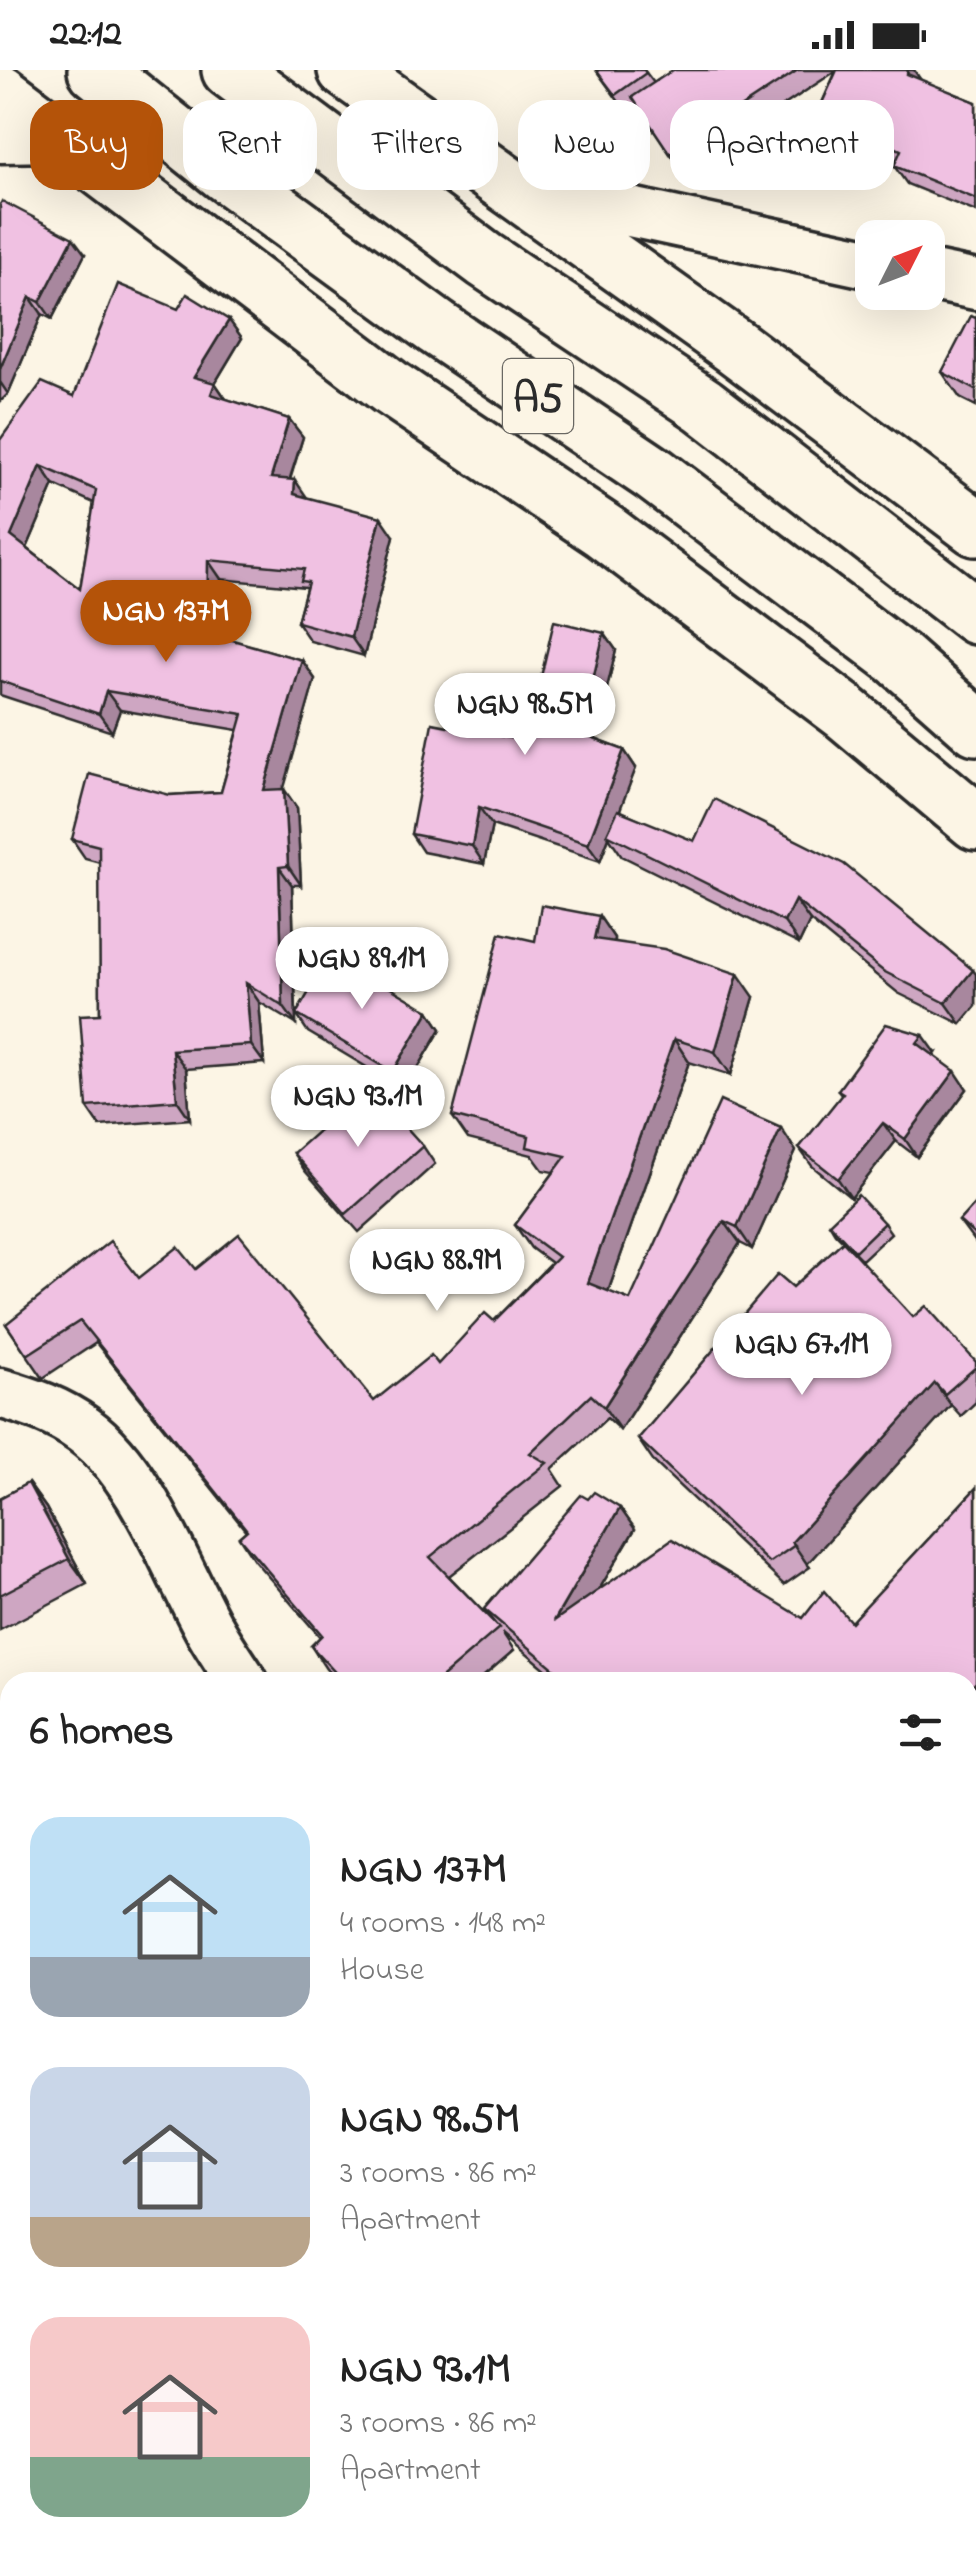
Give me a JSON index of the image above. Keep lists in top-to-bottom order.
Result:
{
  "streets": {
    "main road": ["A5"]
  },
  "north": "top right",
  "page": {
    "status": "22:12",
    "chip": [
      "Buy",
      "Rent",
      "Filters",
      "New",
      "Apartment"
    ],
    "price": [
      "NGN 137M",
      "NGN 98.5M",
      "NGN 89.1M",
      "NGN 93.1M",
      "NGN 88.9M",
      "NGN 67.1M"
    ],
    "heading": "6 homes",
    "list": [
      {
        "name": "NGN 137M",
        "note": "4 rooms · 148 m² · House"
      },
      {
        "name": "NGN 98.5M",
        "note": "3 rooms · 86 m² · Apartment"
      },
      {
        "name": "NGN 93.1M",
        "note": "3 rooms · 86 m² · Apartment"
      }
    ]
  }
}
